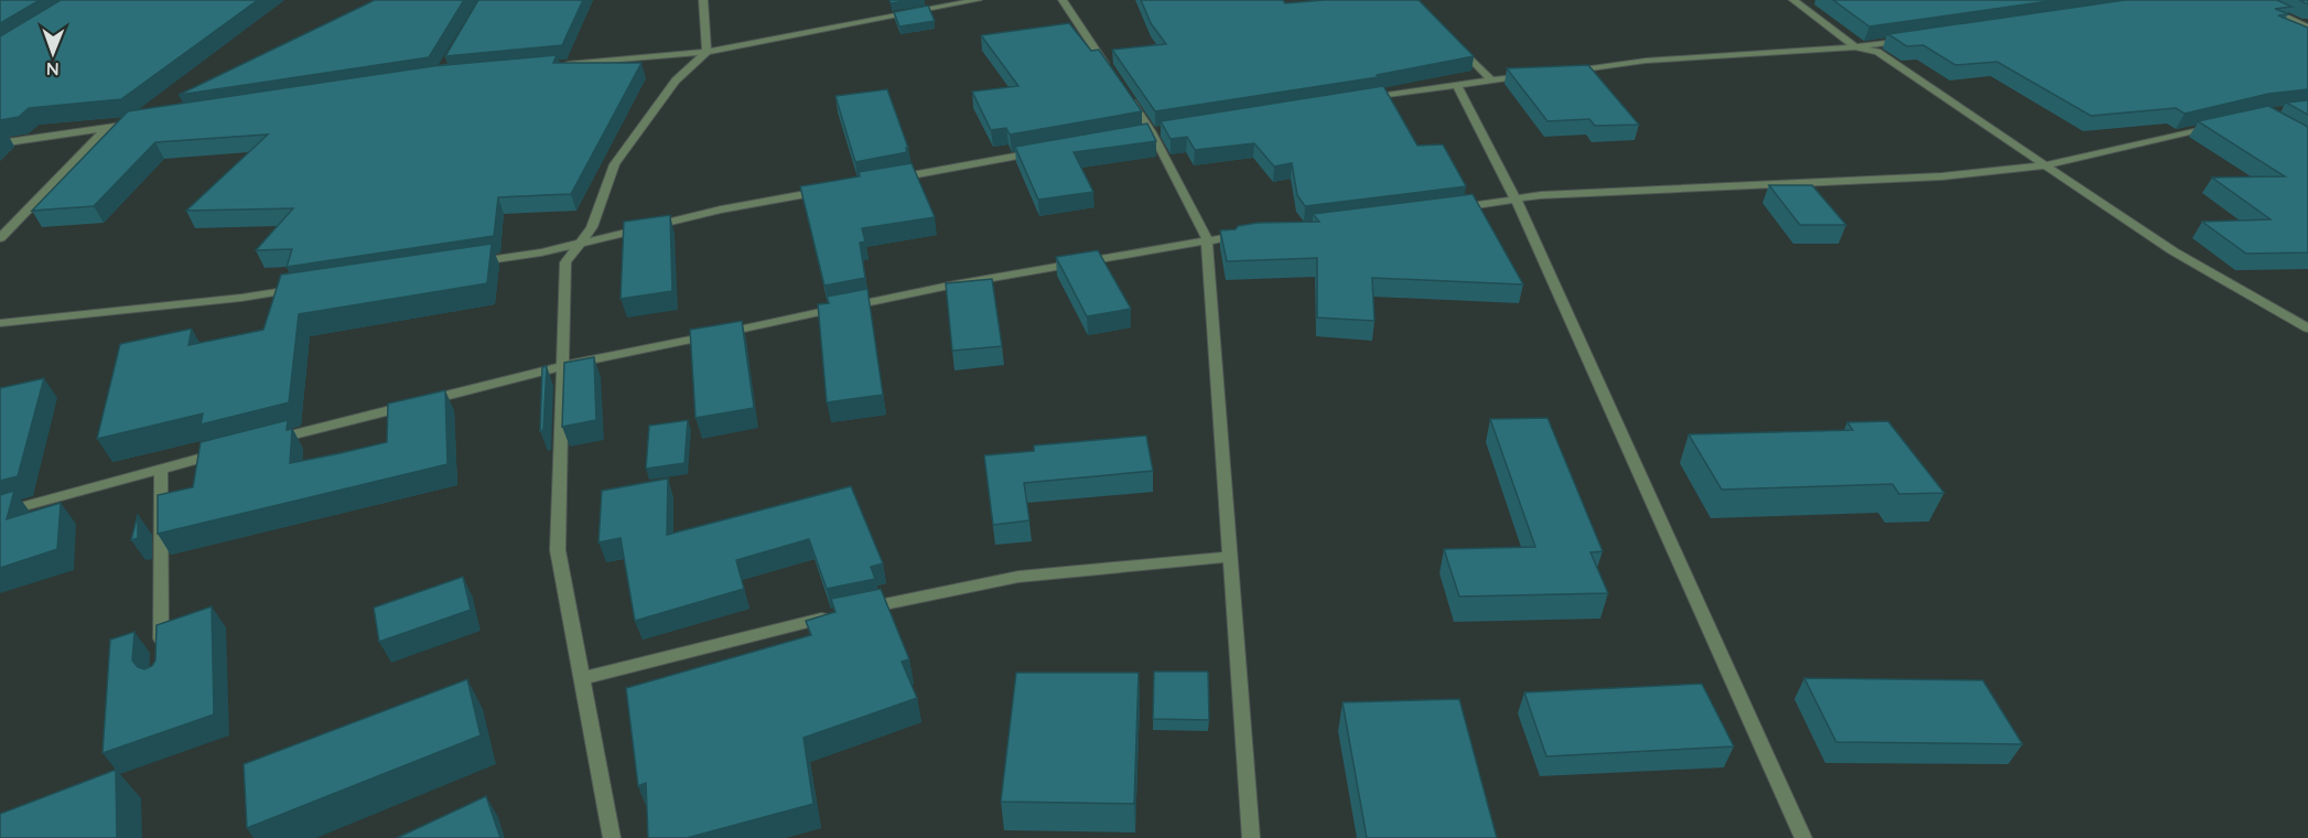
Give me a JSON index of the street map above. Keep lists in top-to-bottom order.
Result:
{
  "north": "bottom"
}
